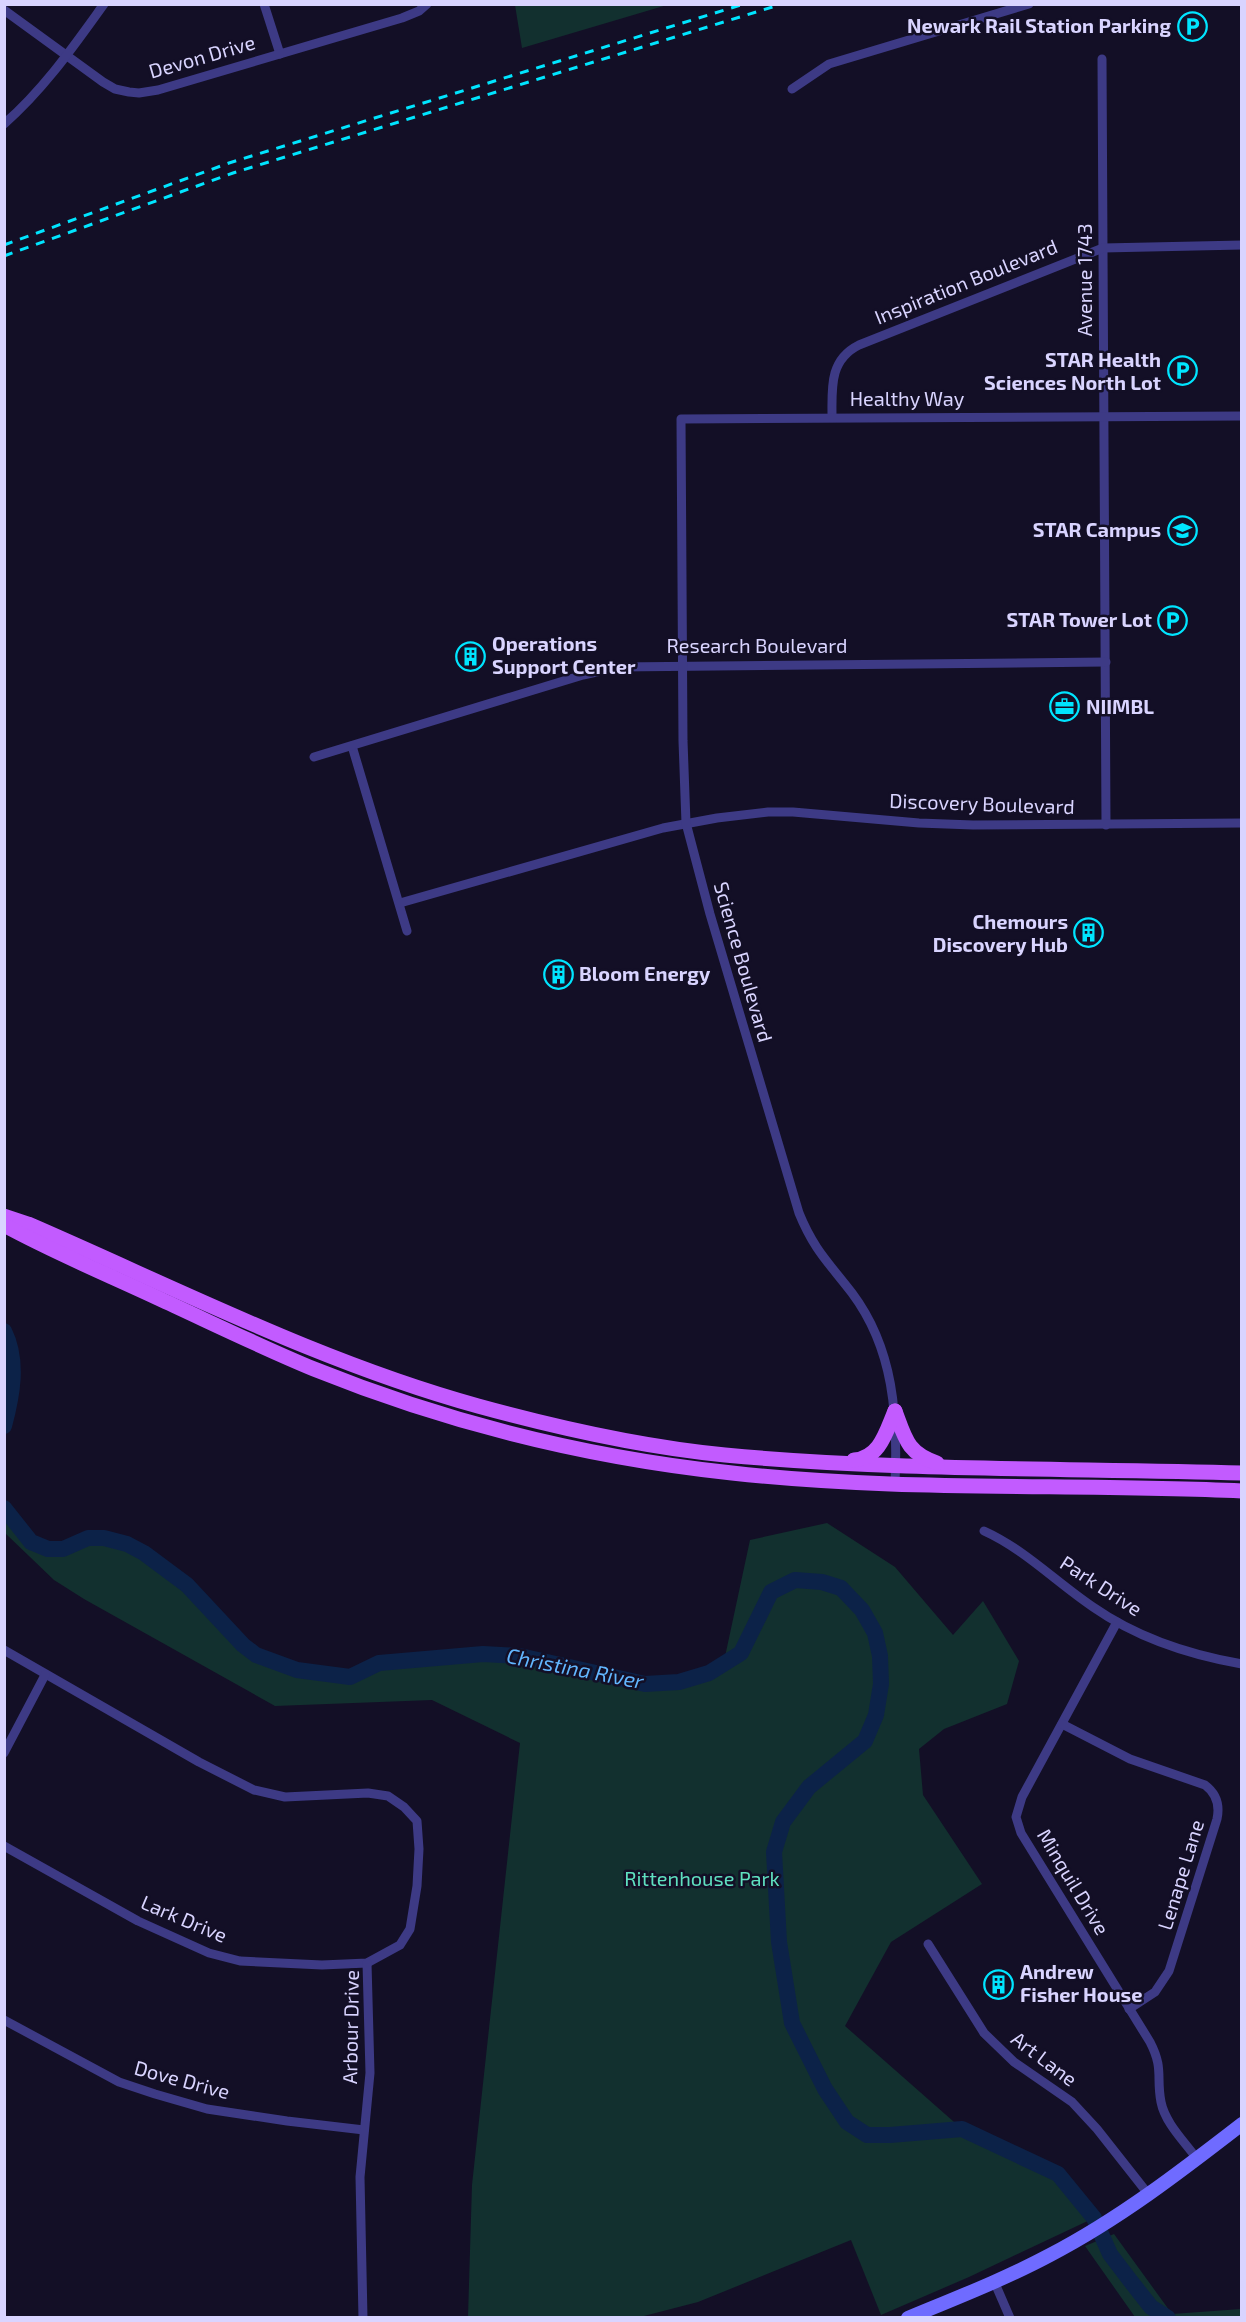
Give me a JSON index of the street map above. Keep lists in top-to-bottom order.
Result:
{
  "streets": {
    "street": [
      "Devon Drive",
      "Avenue 1743",
      "Inspiration Boulevard",
      "Healthy Way",
      "Research Boulevard",
      "Discovery Boulevard",
      "Science Boulevard",
      "Park Drive",
      "Lenape Lane",
      "Minquil Drive",
      "Lark Drive",
      "Arbour Drive",
      "Art Lane",
      "Dove Drive"
    ]
  },
  "crossings": [
    ["Avenue 1743", "Inspiration Boulevard"],
    ["Avenue 1743", "Healthy Way"],
    ["Avenue 1743", "Research Boulevard"],
    ["Avenue 1743", "Discovery Boulevard"],
    ["Inspiration Boulevard", "Healthy Way"],
    ["Healthy Way", "Science Boulevard"],
    ["Research Boulevard", "Science Boulevard"],
    ["Discovery Boulevard", "Science Boulevard"],
    ["Park Drive", "Minquil Drive"],
    ["Lenape Lane", "Minquil Drive"],
    ["Lark Drive", "Arbour Drive"],
    ["Arbour Drive", "Dove Drive"]
  ],
  "water": ["Christina River"],
  "parks": ["Rittenhouse Park"],
  "places": {
    "parking": ["Newark Rail Station Parking", "STAR Health Sciences North Lot", "STAR Tower Lot"],
    "school or university": ["STAR Campus"],
    "building": [
      "Operations Support Center",
      "Chemours Discovery Hub",
      "Bloom Energy",
      "Andrew Fisher House"
    ],
    "office": ["NIIMBL"]
  }
}
